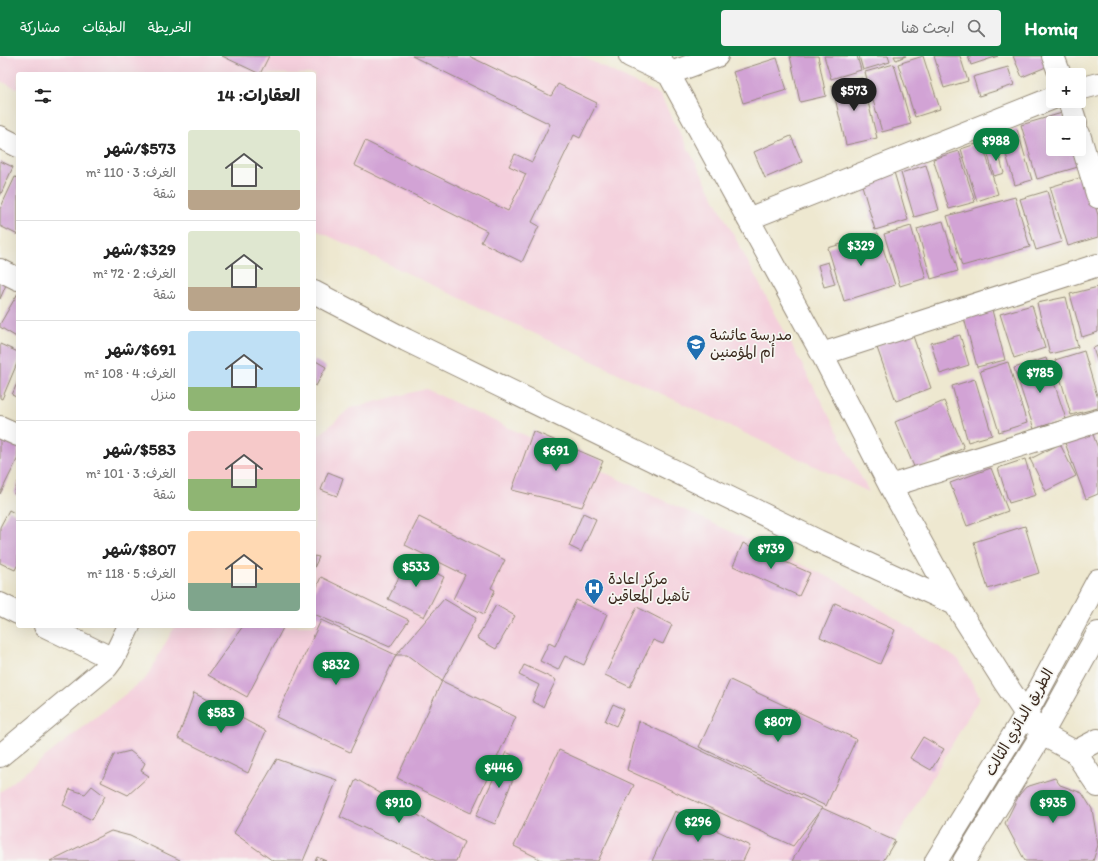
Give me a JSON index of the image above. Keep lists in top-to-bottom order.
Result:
{
  "streets": {
    "main road": ["الطريق الدائري الثالث"]
  },
  "places": {
    "school or university": ["مدرسة عائشة أم المؤمنين"],
    "hospital": ["مركز اعادة تأهيل المعاقين"]
  },
  "page": {
    "header": "Homiq",
    "search": "ابحث هنا",
    "nav": ["الخريطة", "الطبقات", "مشاركة"],
    "map_buttons": ["+", "−"],
    "heading": "العقارات: 14",
    "price": [
      "$573",
      "$988",
      "$329",
      "$785",
      "$691",
      "$739",
      "$533",
      "$832",
      "$583",
      "$807",
      "$446",
      "$910",
      "$935",
      "$296"
    ],
    "list": [
      {
        "name": "$573/شهر",
        "note": "الغرف: 3 · 110 m² · شقة"
      },
      {
        "name": "$329/شهر",
        "note": "الغرف: 2 · 72 m² · شقة"
      },
      {
        "name": "$691/شهر",
        "note": "الغرف: 4 · 108 m² · منزل"
      },
      {
        "name": "$583/شهر",
        "note": "الغرف: 3 · 101 m² · شقة"
      },
      {
        "name": "$807/شهر",
        "note": "الغرف: 5 · 118 m² · منزل"
      }
    ]
  }
}
